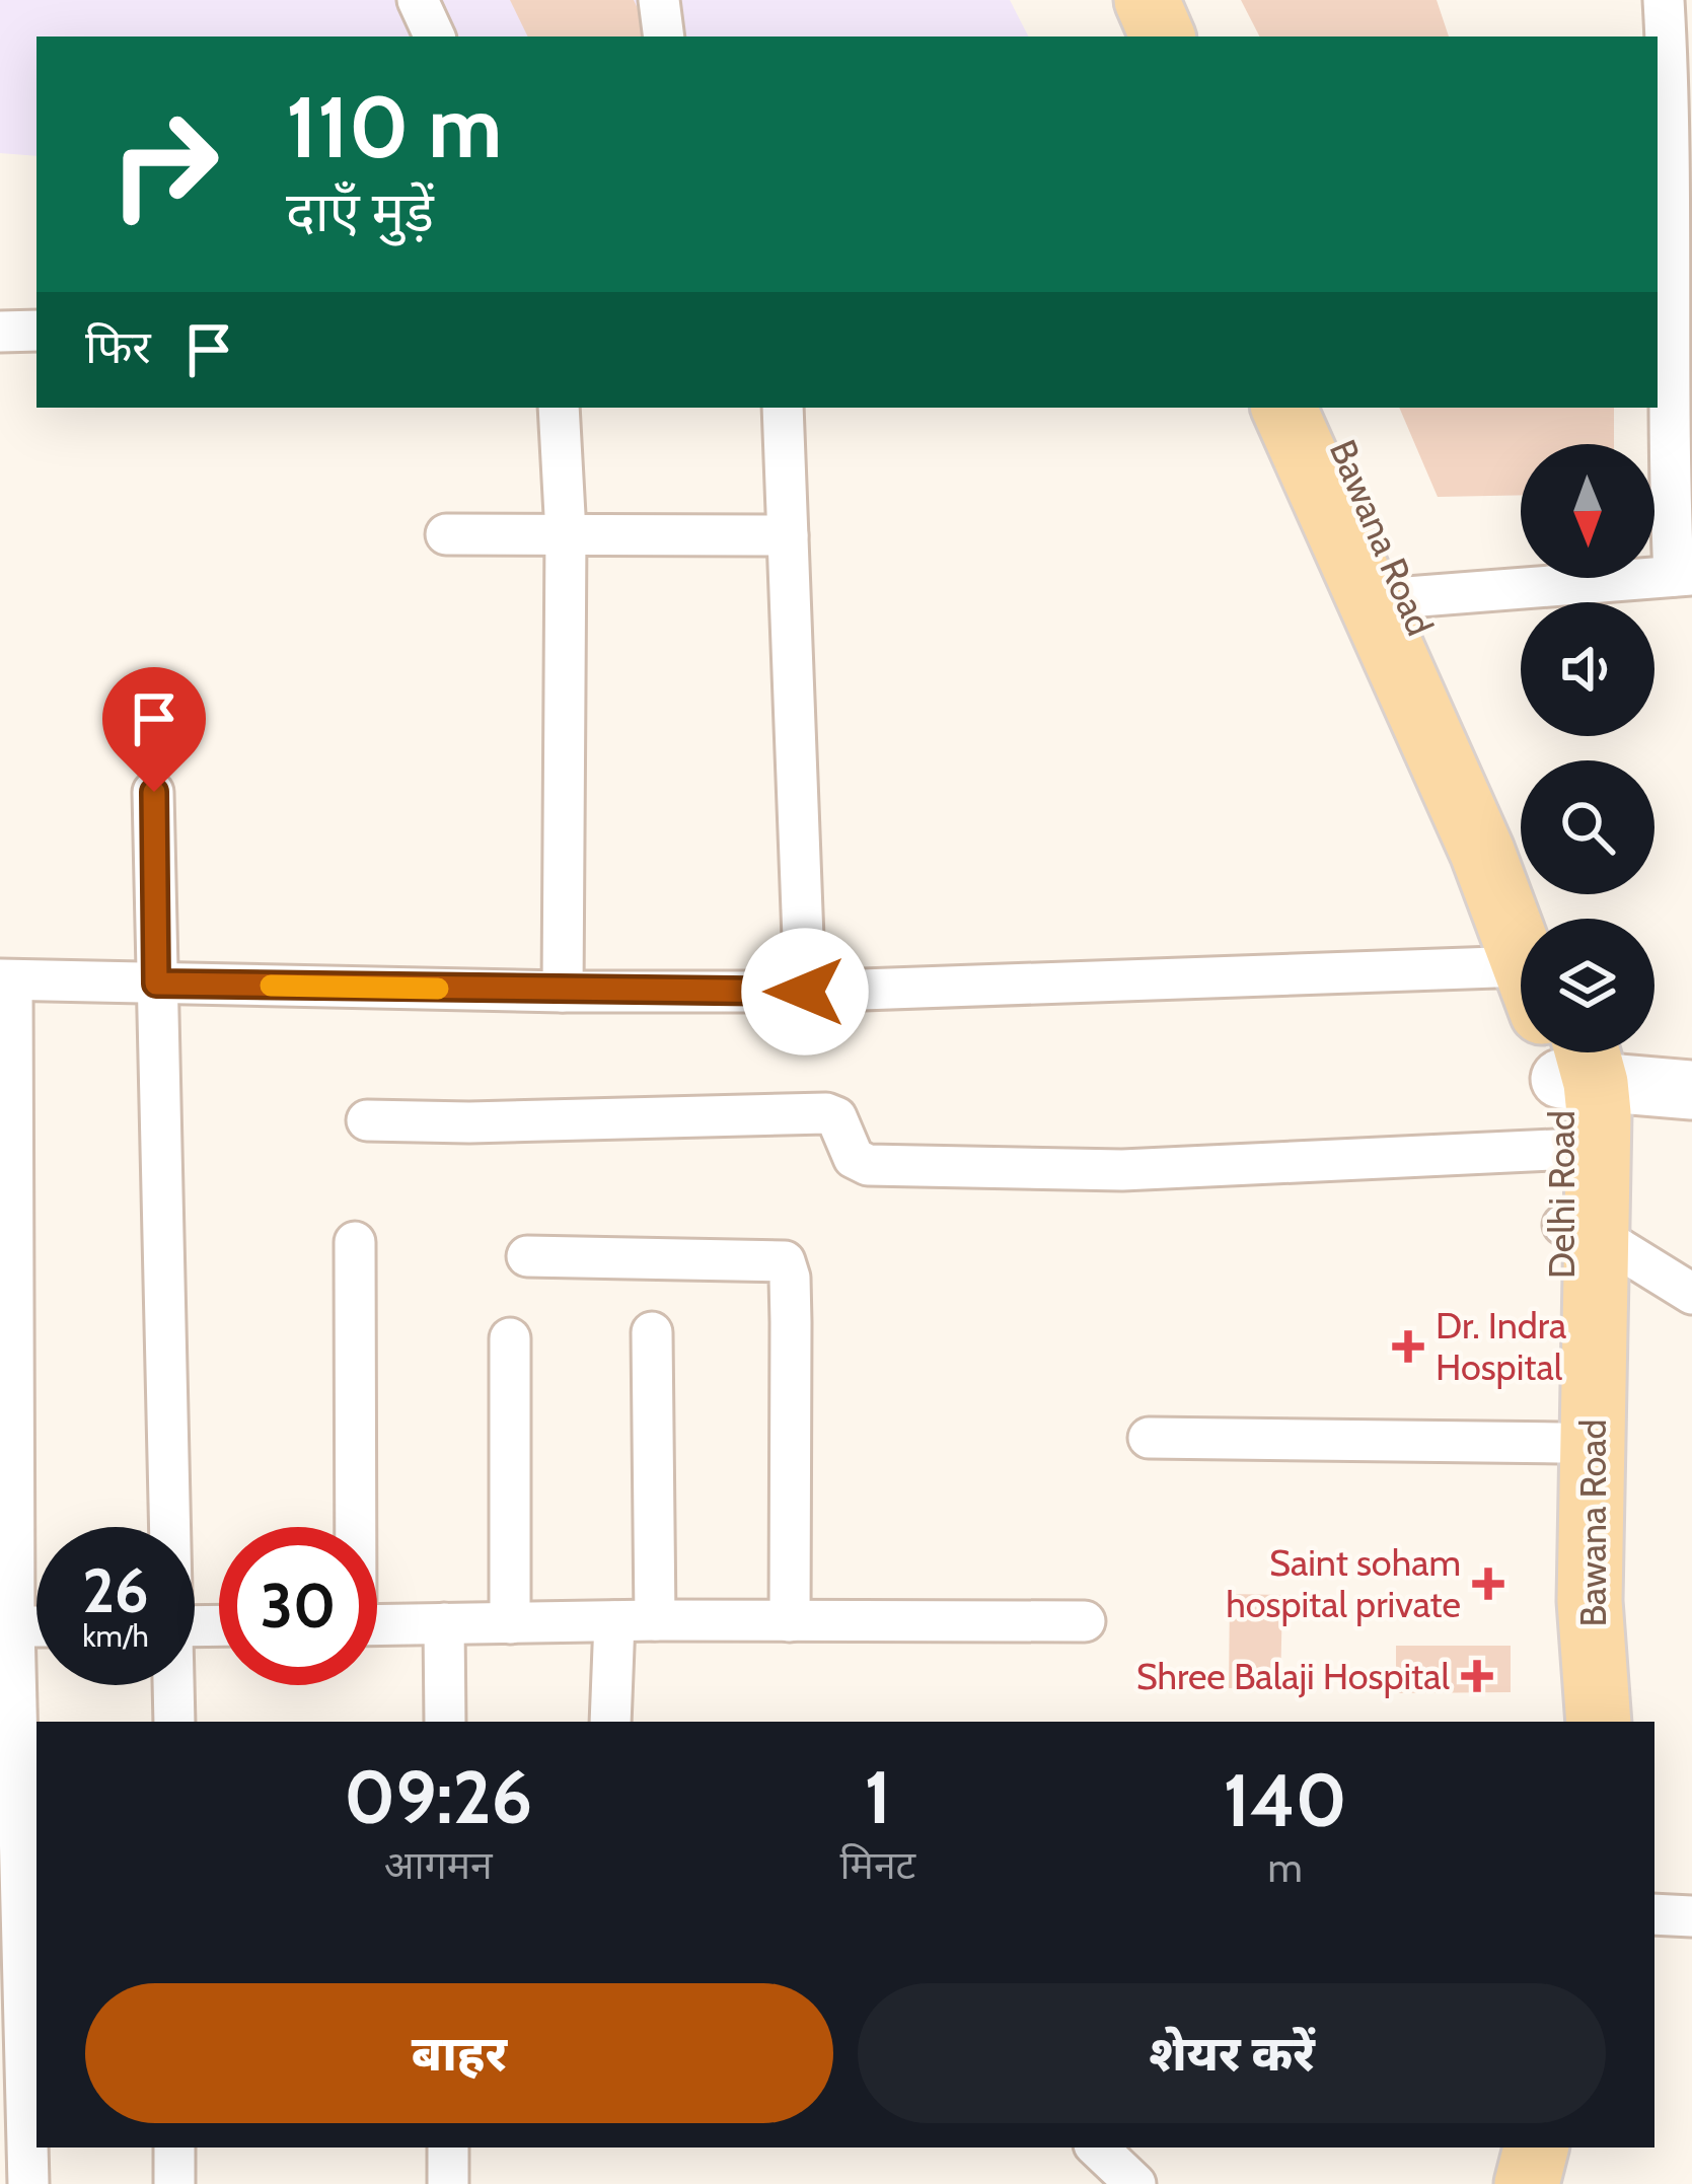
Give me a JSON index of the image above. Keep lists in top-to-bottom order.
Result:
{
  "streets": {
    "main road": ["Bawana Road", "Delhi Road"]
  },
  "crossings": [
    ["Bawana Road", "Delhi Road"]
  ],
  "places": {
    "health": ["Dr. Indra Hospital", "Saint soham hospital private", "Shree Balaji Hospital"]
  },
  "north": "bottom",
  "page": {
    "turn": ["110 m", "दाएँ मुड़ें"],
    "then": "फिर",
    "speed": "26 km/h",
    "limit": "30",
    "eta": [
      "09:26",
      "आगमन",
      "1",
      "मिनट",
      "140",
      "m"
    ],
    "buttons": ["बाहर", "शेयर करें"]
  }
}
